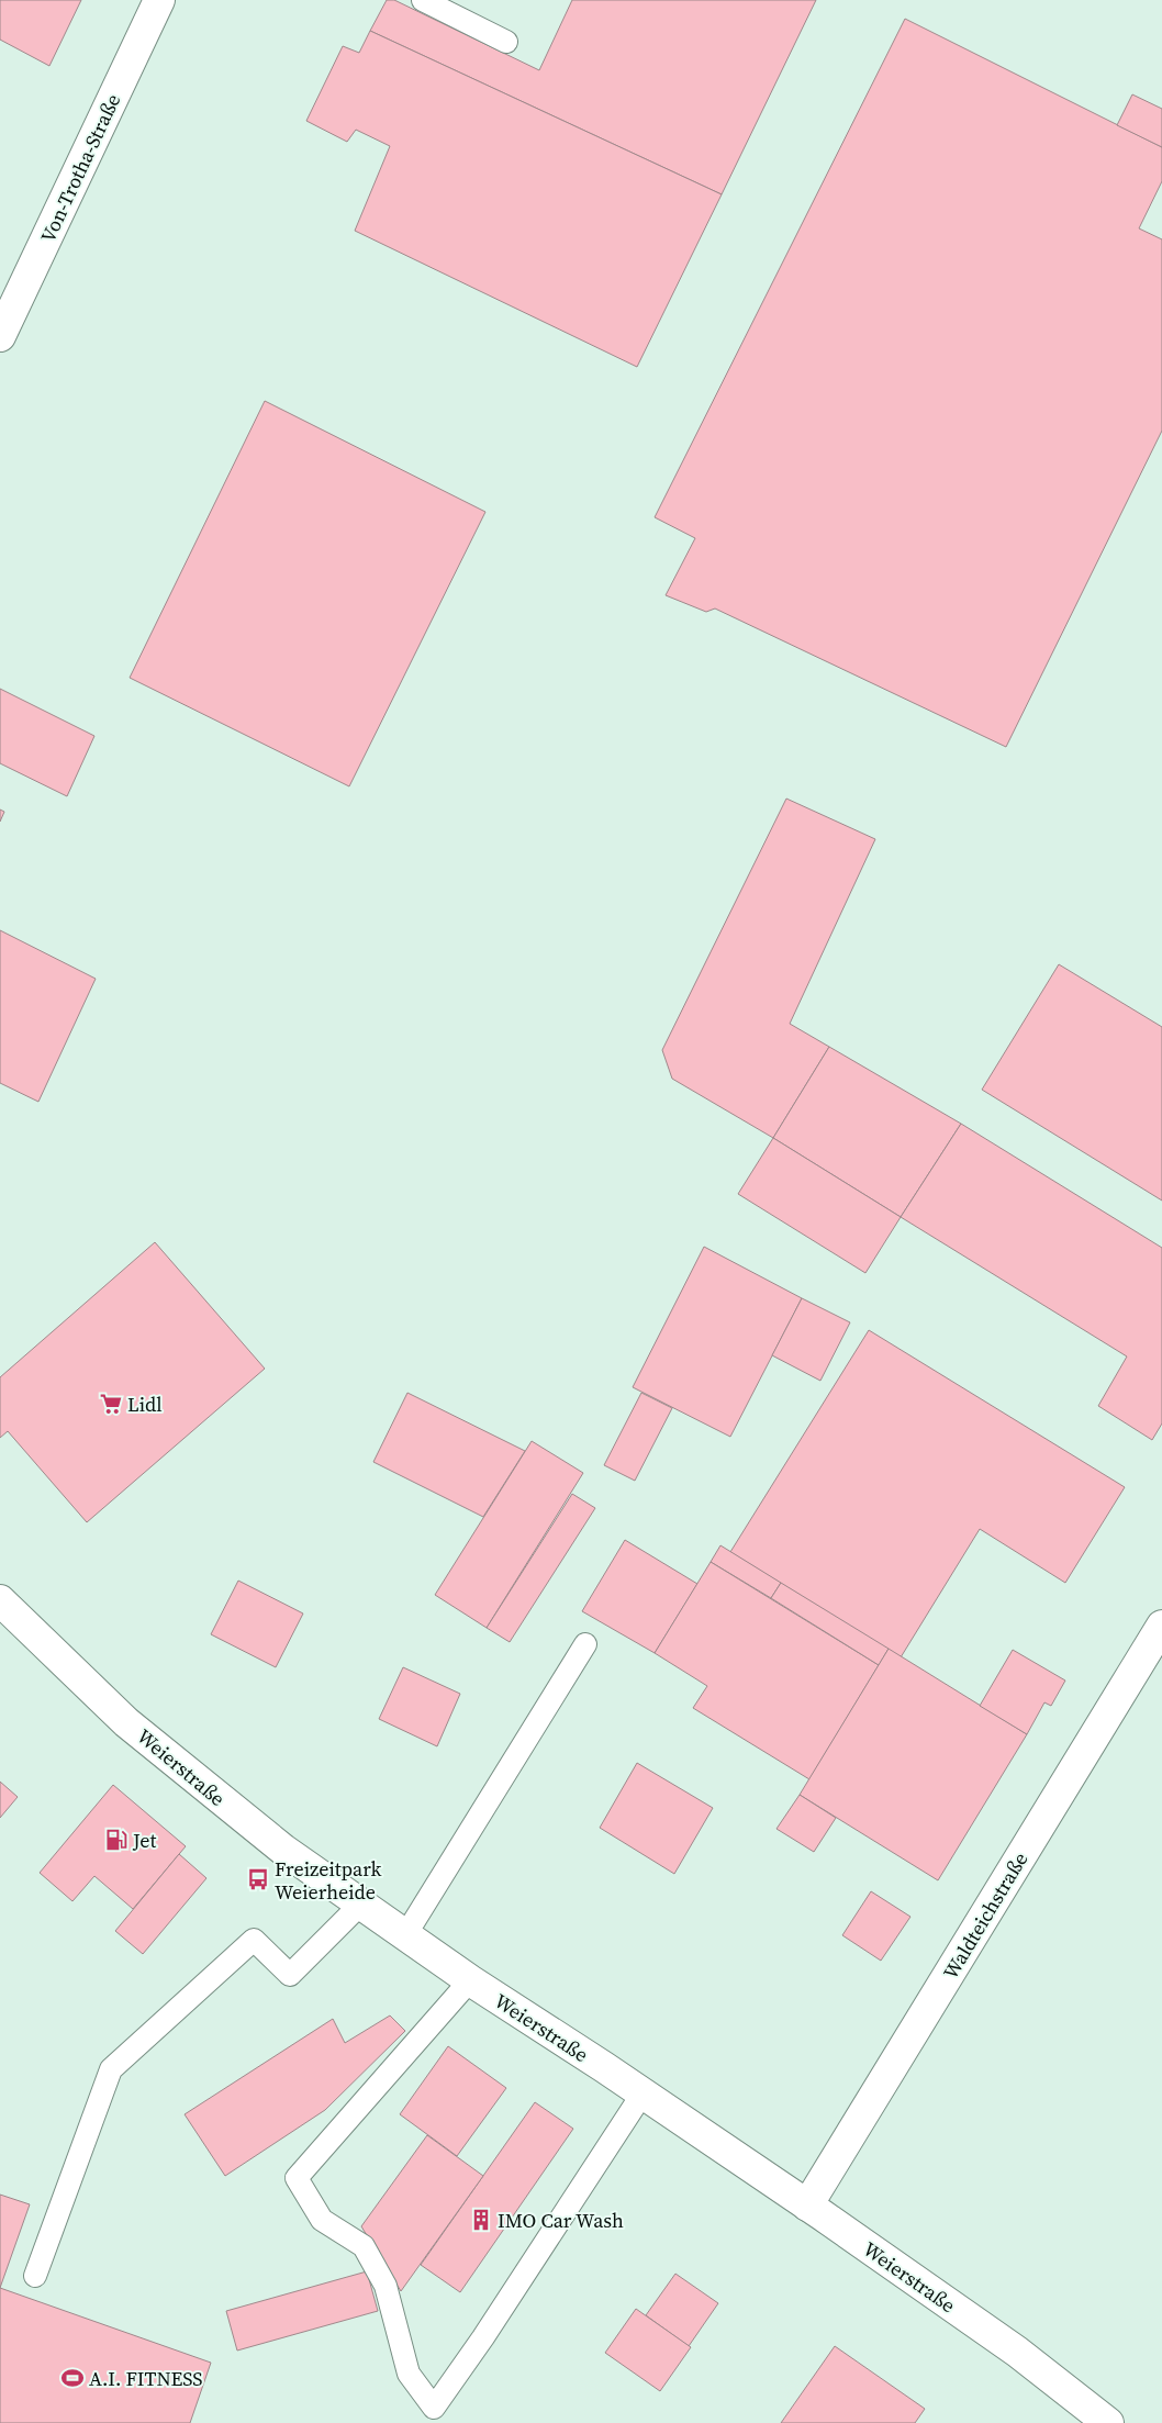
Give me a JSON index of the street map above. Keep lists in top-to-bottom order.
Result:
{
  "streets": {
    "main road": ["Von-Trotha-Straße", "Weierstraße", "Waldteichstraße"]
  },
  "crossings": [
    ["Weierstraße", "Waldteichstraße"]
  ],
  "places": {
    "supermarket": ["Lidl"],
    "fuel station": ["Jet"],
    "bus stop": ["Freizeitpark Weierheide"],
    "building": ["IMO Car Wash"],
    "sports": ["A.I. FITNESS"]
  }
}
